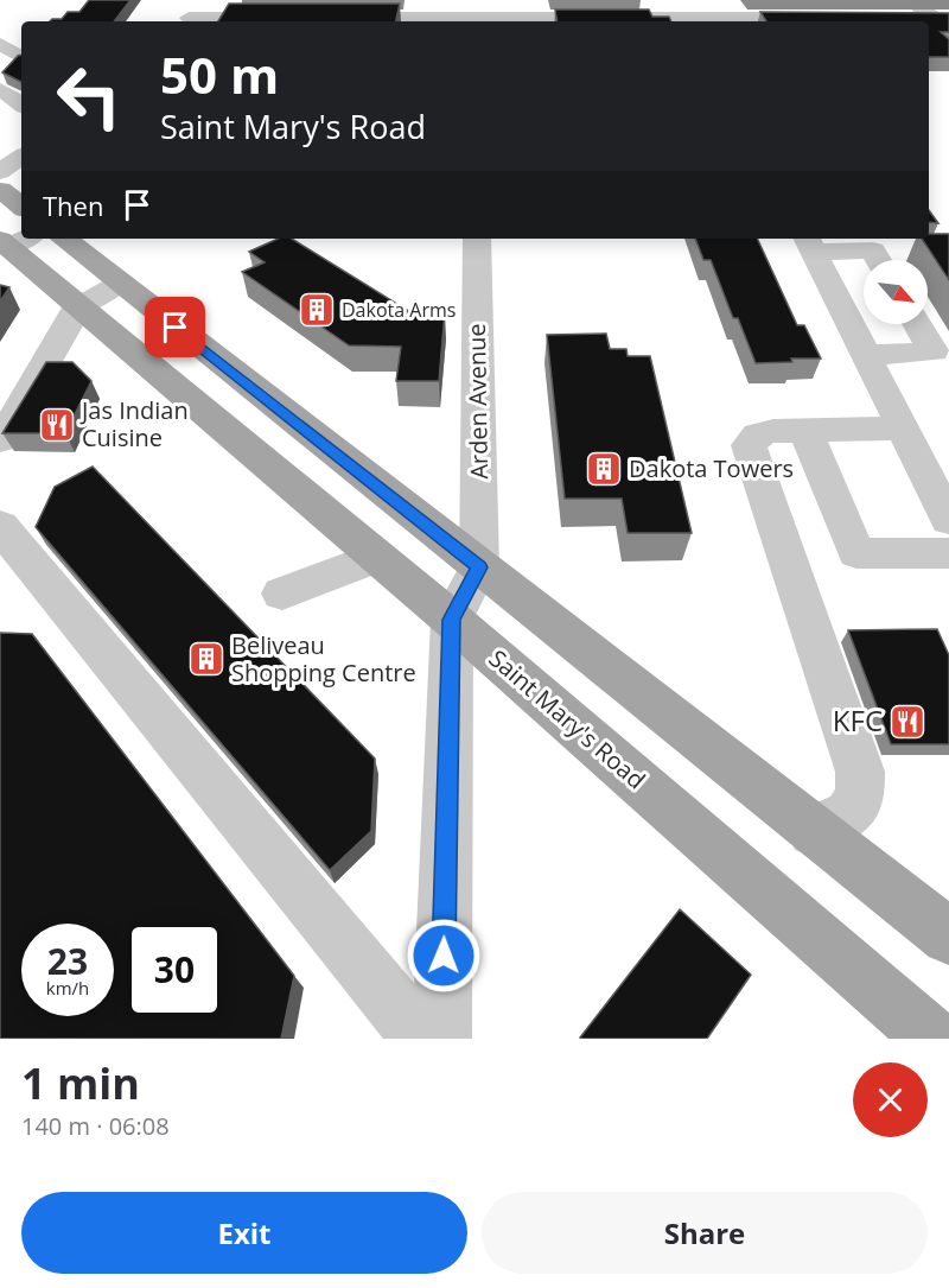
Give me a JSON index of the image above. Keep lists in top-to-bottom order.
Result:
{
  "streets": {
    "main road": ["Saint Mary's Road"],
    "street": ["Arden Avenue"]
  },
  "places": {
    "building": ["Dakota Arms", "Dakota Towers", "Beliveau Shopping Centre"],
    "restaurant": ["Jas Indian Cuisine", "KFC"]
  },
  "north": "bottom right",
  "page": {
    "turn": ["50 m", "Saint Mary's Road"],
    "then": "Then",
    "speed": "23 km/h",
    "limit": "30",
    "heading": ["1 min", "140 m · 06:08"],
    "buttons": ["Exit", "Share"]
  }
}
